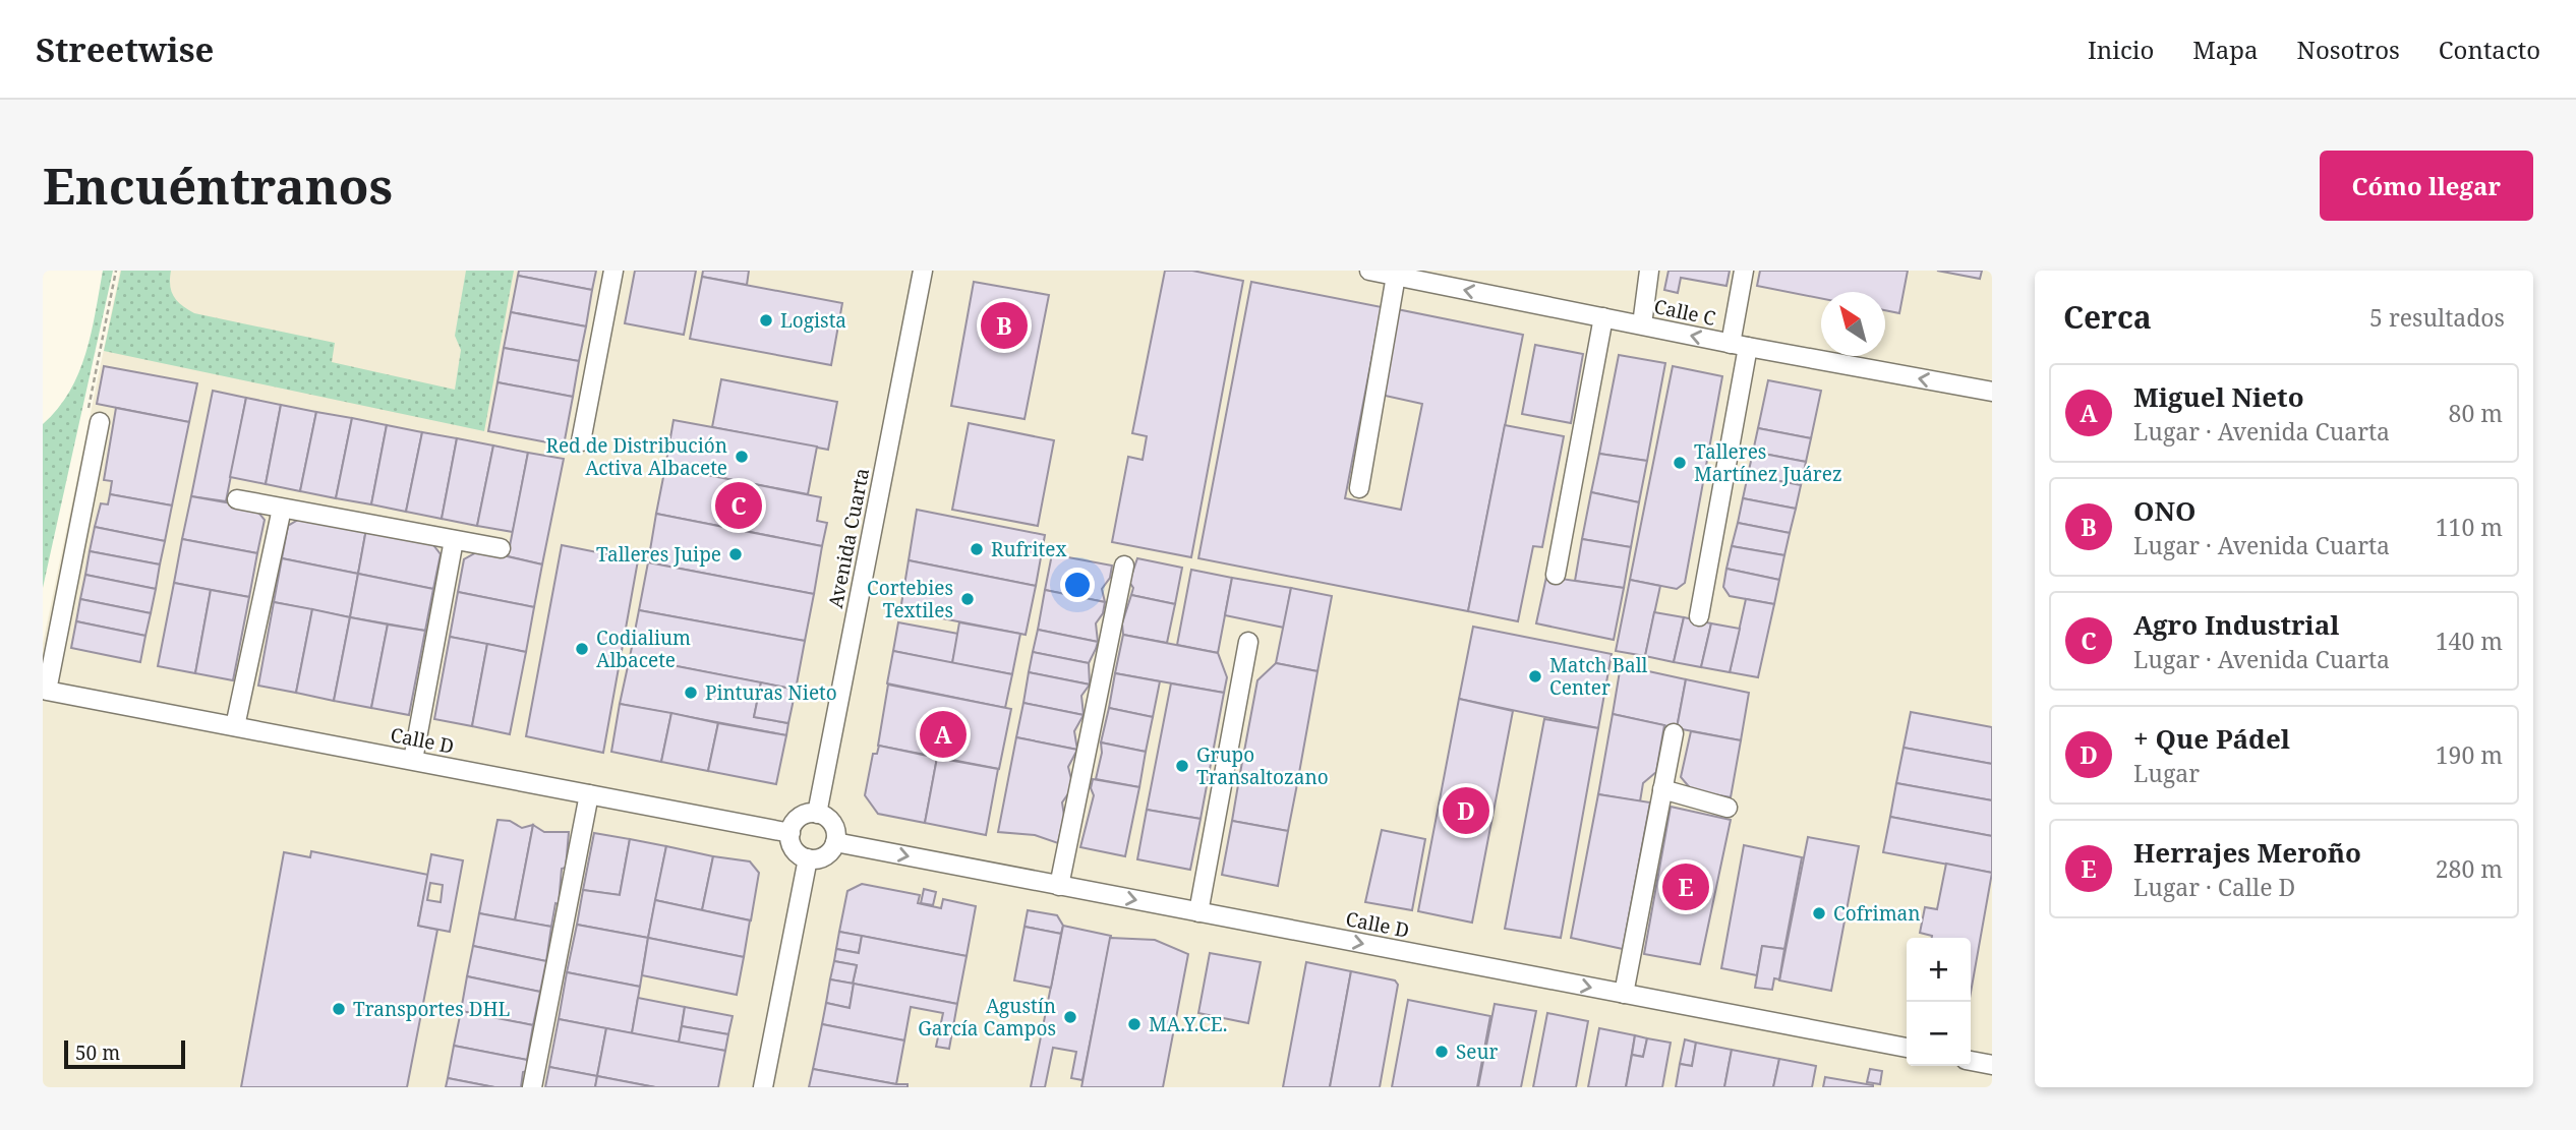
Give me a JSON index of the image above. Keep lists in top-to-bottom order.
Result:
{
  "streets": {
    "street": ["Calle C", "Avenida Cuarta", "Calle D"]
  },
  "crossings": [
    ["Avenida Cuarta", "Calle D"]
  ],
  "one_way": ["Calle C", "Calle D"],
  "places": [
    "Logista",
    "Red de Distribución Activa Albacete",
    "Talleres Martínez Juárez",
    "Rufritex",
    "Talleres Juipe",
    "Cortebies Textiles",
    "Codialium Albacete",
    "Match Ball Center",
    "Pinturas Nieto",
    "Grupo Transaltozano",
    "Cofriman",
    "Transportes DHL",
    "Agustín García Campos",
    "MA.Y.CE.",
    "Seur"
  ],
  "scale_bar": "50 m",
  "north": "top left",
  "page": {
    "header": "Streetwise",
    "nav": [
      "Inicio",
      "Mapa",
      "Nosotros",
      "Contacto"
    ],
    "buttons": "Cómo llegar",
    "title": "Encuéntranos",
    "heading": ["Cerca", "5 resultados"],
    "pins": [
      "B",
      "C",
      "A",
      "D",
      "E"
    ],
    "list": [
      {
        "mark": "A",
        "name": "Miguel Nieto",
        "note": "Lugar · Avenida Cuarta",
        "value": "80 m"
      },
      {
        "mark": "B",
        "name": "ONO",
        "note": "Lugar · Avenida Cuarta",
        "value": "110 m"
      },
      {
        "mark": "C",
        "name": "Agro Industrial",
        "note": "Lugar · Avenida Cuarta",
        "value": "140 m"
      },
      {
        "mark": "D",
        "name": "+ Que Pádel",
        "note": "Lugar",
        "value": "190 m"
      },
      {
        "mark": "E",
        "name": "Herrajes Meroño",
        "note": "Lugar · Calle D",
        "value": "280 m"
      }
    ],
    "map_buttons": ["+", "−"],
    "scale": "50 m"
  }
}
